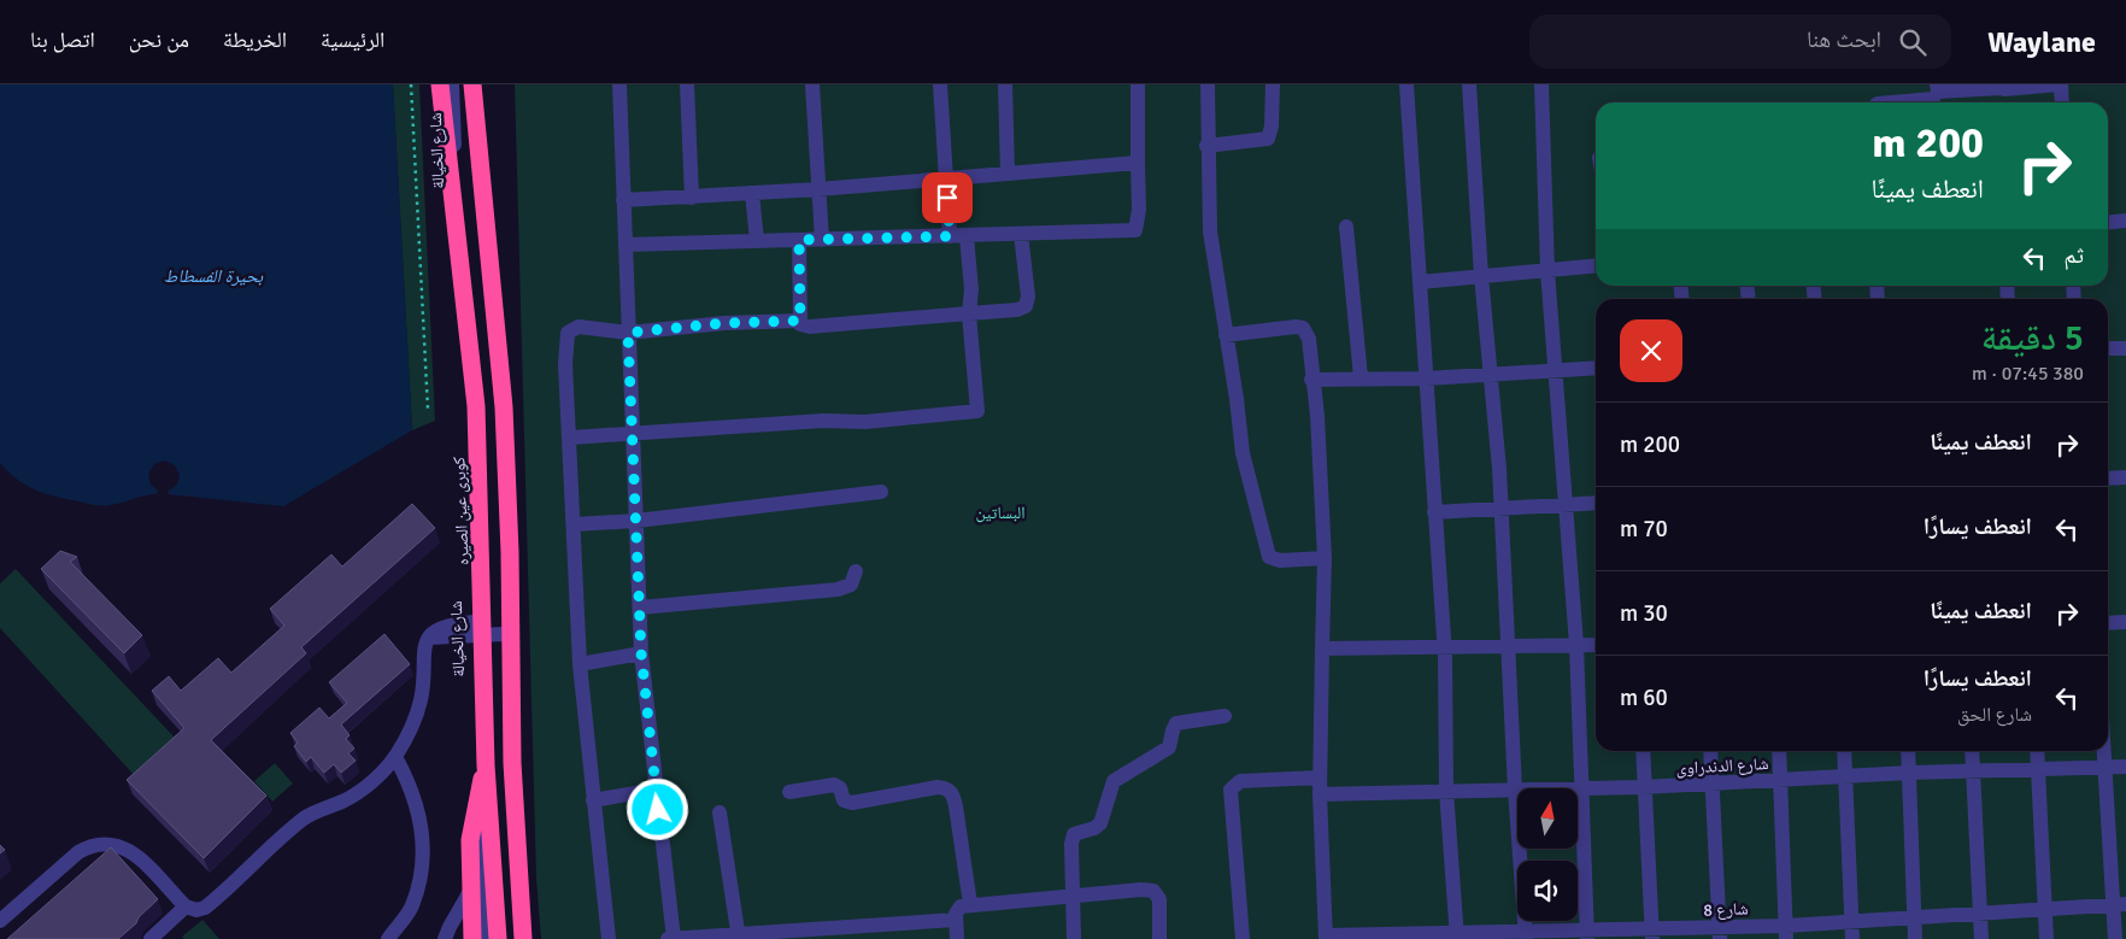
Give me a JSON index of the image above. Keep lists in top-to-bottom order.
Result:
{
  "streets": {
    "highway": ["كوبرى عين الصيره"],
    "street": ["شارع الخيالة", "شارع الدندراوى", "شارع 8"]
  },
  "water": ["بحيرة الفسطاط"],
  "parks": ["البساتين"],
  "north": "top",
  "page": {
    "header": "Waylane",
    "search": "ابحث هنا",
    "nav": [
      "الرئيسية",
      "الخريطة",
      "من نحن",
      "اتصل بنا"
    ],
    "turn": ["200 m", "انعطف يمينًا"],
    "then": "ثم",
    "heading": ["5 دقيقة", "380 m · 07:45"],
    "list": [
      {
        "name": "انعطف يمينًا",
        "value": "200 m"
      },
      {
        "name": "انعطف يسارًا",
        "value": "70 m"
      },
      {
        "name": "انعطف يمينًا",
        "value": "30 m"
      },
      {
        "name": "انعطف يسارًا",
        "note": "شارع الحق",
        "value": "60 m"
      }
    ]
  }
}
